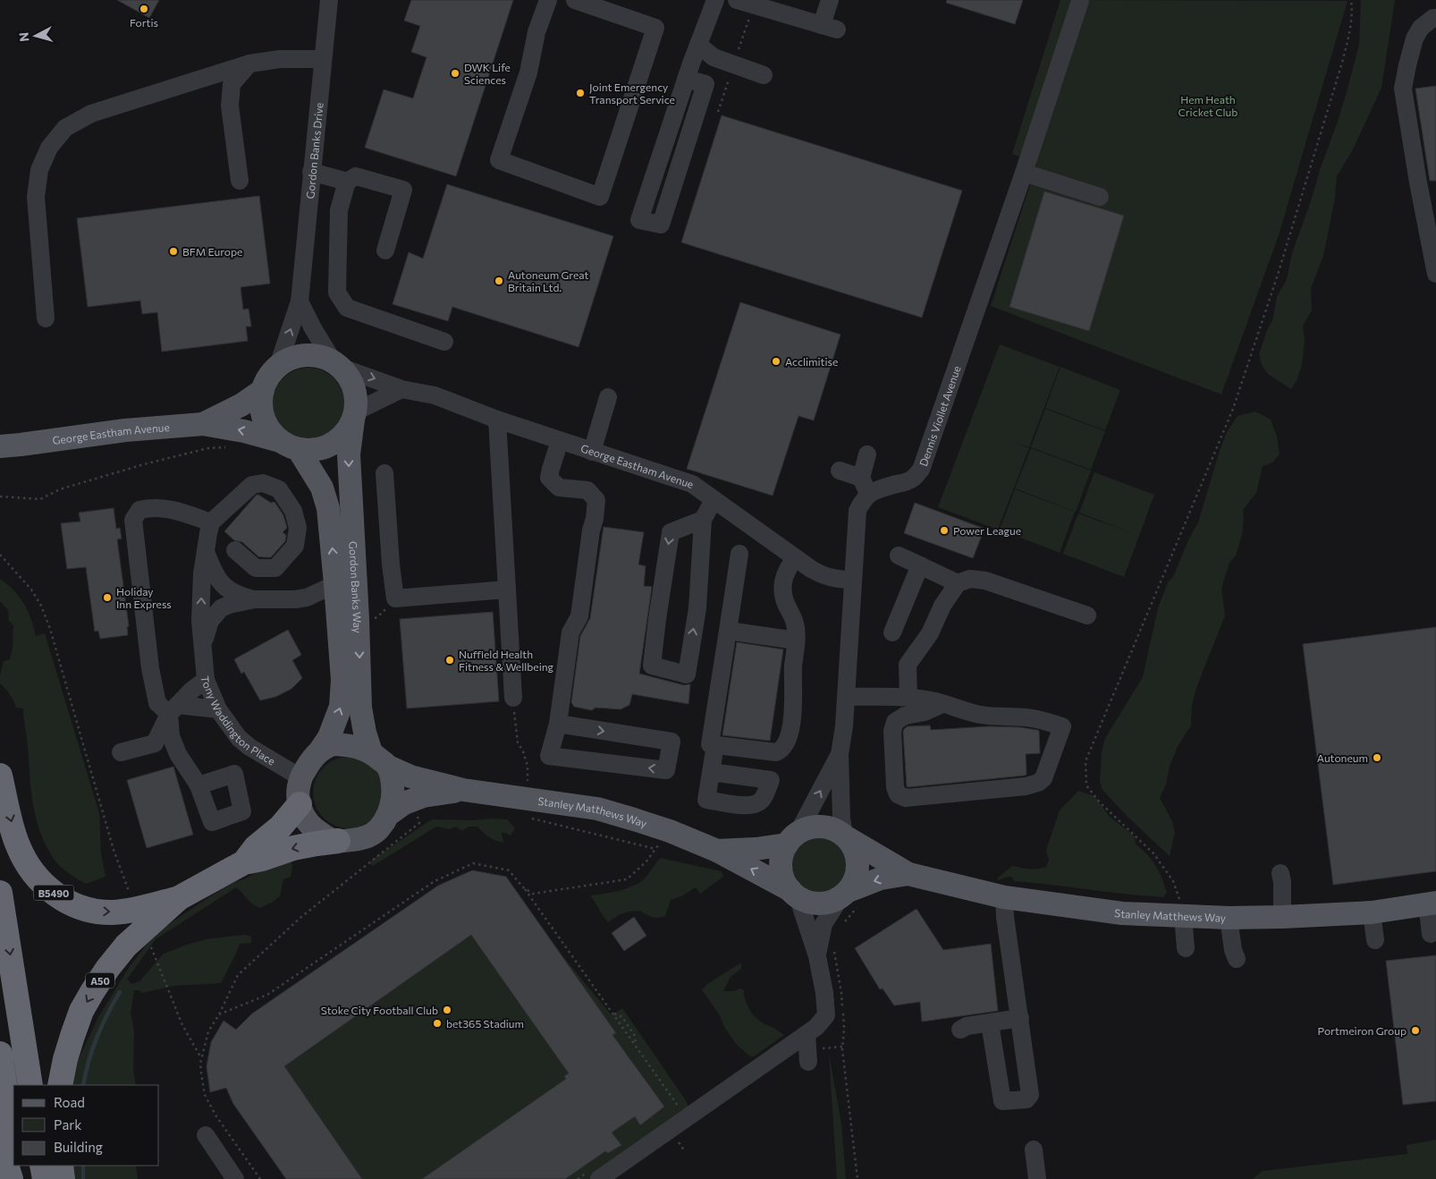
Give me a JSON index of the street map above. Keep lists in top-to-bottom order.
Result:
{
  "streets": {
    "highway": ["B5490", "A50"],
    "main road": ["George Eastham Avenue", "Gordon Banks Way", "Stanley Matthews Way"],
    "street": ["Gordon Banks Drive", "Dennis Viollet Avenue", "Tony Waddington Place"]
  },
  "crossings": [
    ["Gordon Banks Drive", "George Eastham Avenue"],
    ["Gordon Banks Drive", "Gordon Banks Way"],
    ["George Eastham Avenue", "Gordon Banks Way"],
    ["Gordon Banks Way", "Tony Waddington Place"],
    ["Gordon Banks Way", "Stanley Matthews Way"],
    ["Tony Waddington Place", "Stanley Matthews Way"],
    ["B5490", "A50"]
  ],
  "parks": ["Hem Heath Cricket Club"],
  "places": [
    "Fortis",
    "DWK Life Sciences",
    "Joint Emergency Transport Service",
    "BFM Europe",
    "Autoneum Great Britain Ltd.",
    "Acclimitise",
    "Power League",
    "Holiday Inn Express",
    "Nuffield Health Fitness & Wellbeing",
    "Autoneum",
    "Stoke City Football Club",
    "bet365 Stadium",
    "Portmeiron Group"
  ],
  "legend": ["Road", "Park", "Building"],
  "north": "left"
}
